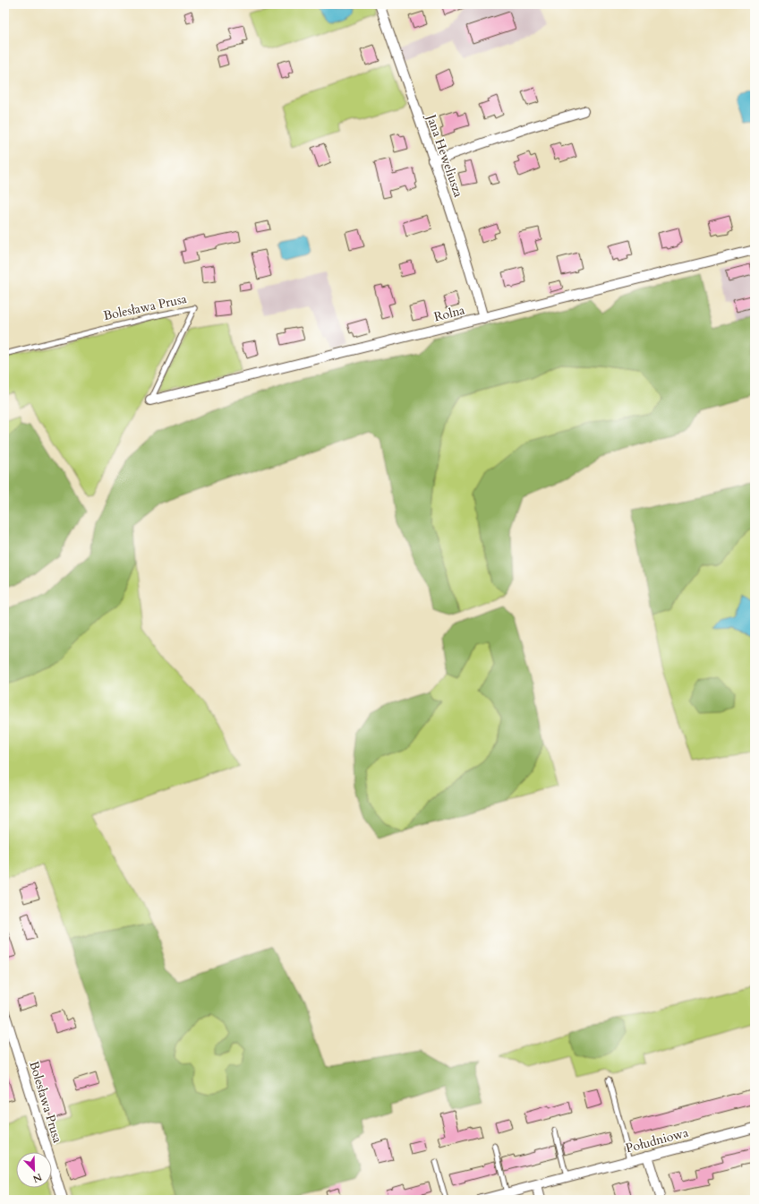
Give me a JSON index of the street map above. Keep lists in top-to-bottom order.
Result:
{
  "streets": {
    "street": [
      "Jana Heweliusza",
      "Bolesława Prusa",
      "Rolna",
      "Południowa"
    ]
  },
  "crossings": [
    ["Jana Heweliusza", "Rolna"],
    ["Bolesława Prusa", "Rolna"]
  ],
  "north": "bottom right"
}
